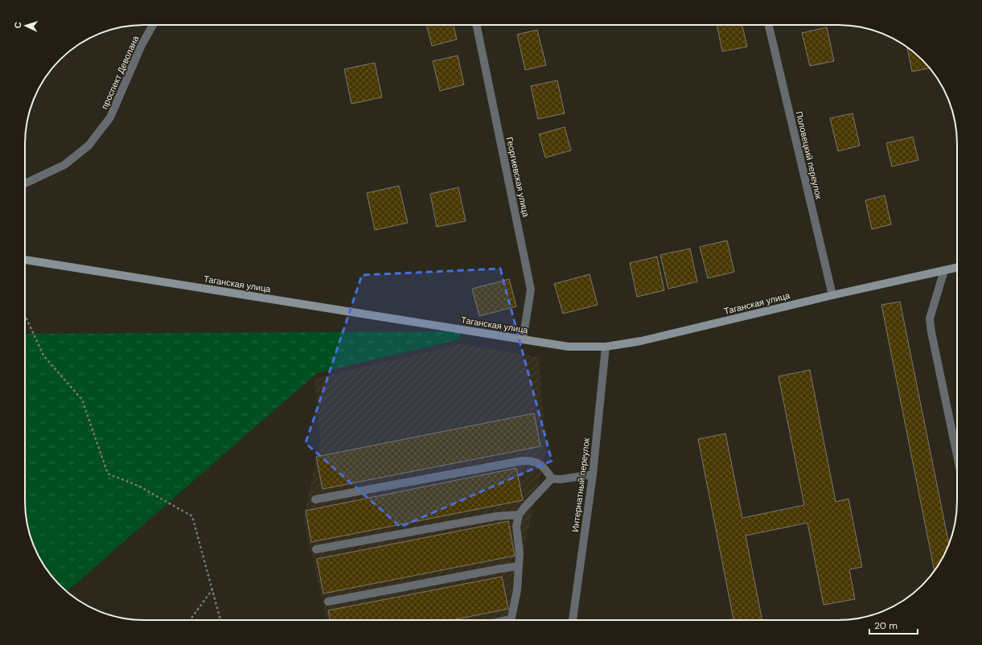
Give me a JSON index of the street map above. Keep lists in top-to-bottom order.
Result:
{
  "streets": {
    "street": [
      "проспект Деволана",
      "Половецкий переулок",
      "Георгиевская улица",
      "Таганская улица",
      "Интернатный переулок"
    ]
  },
  "crossings": [
    ["Половецкий переулок", "Таганская улица"],
    ["Георгиевская улица", "Таганская улица"],
    ["Таганская улица", "Интернатный переулок"]
  ],
  "scale_bar": "20 m",
  "north": "left"
}
